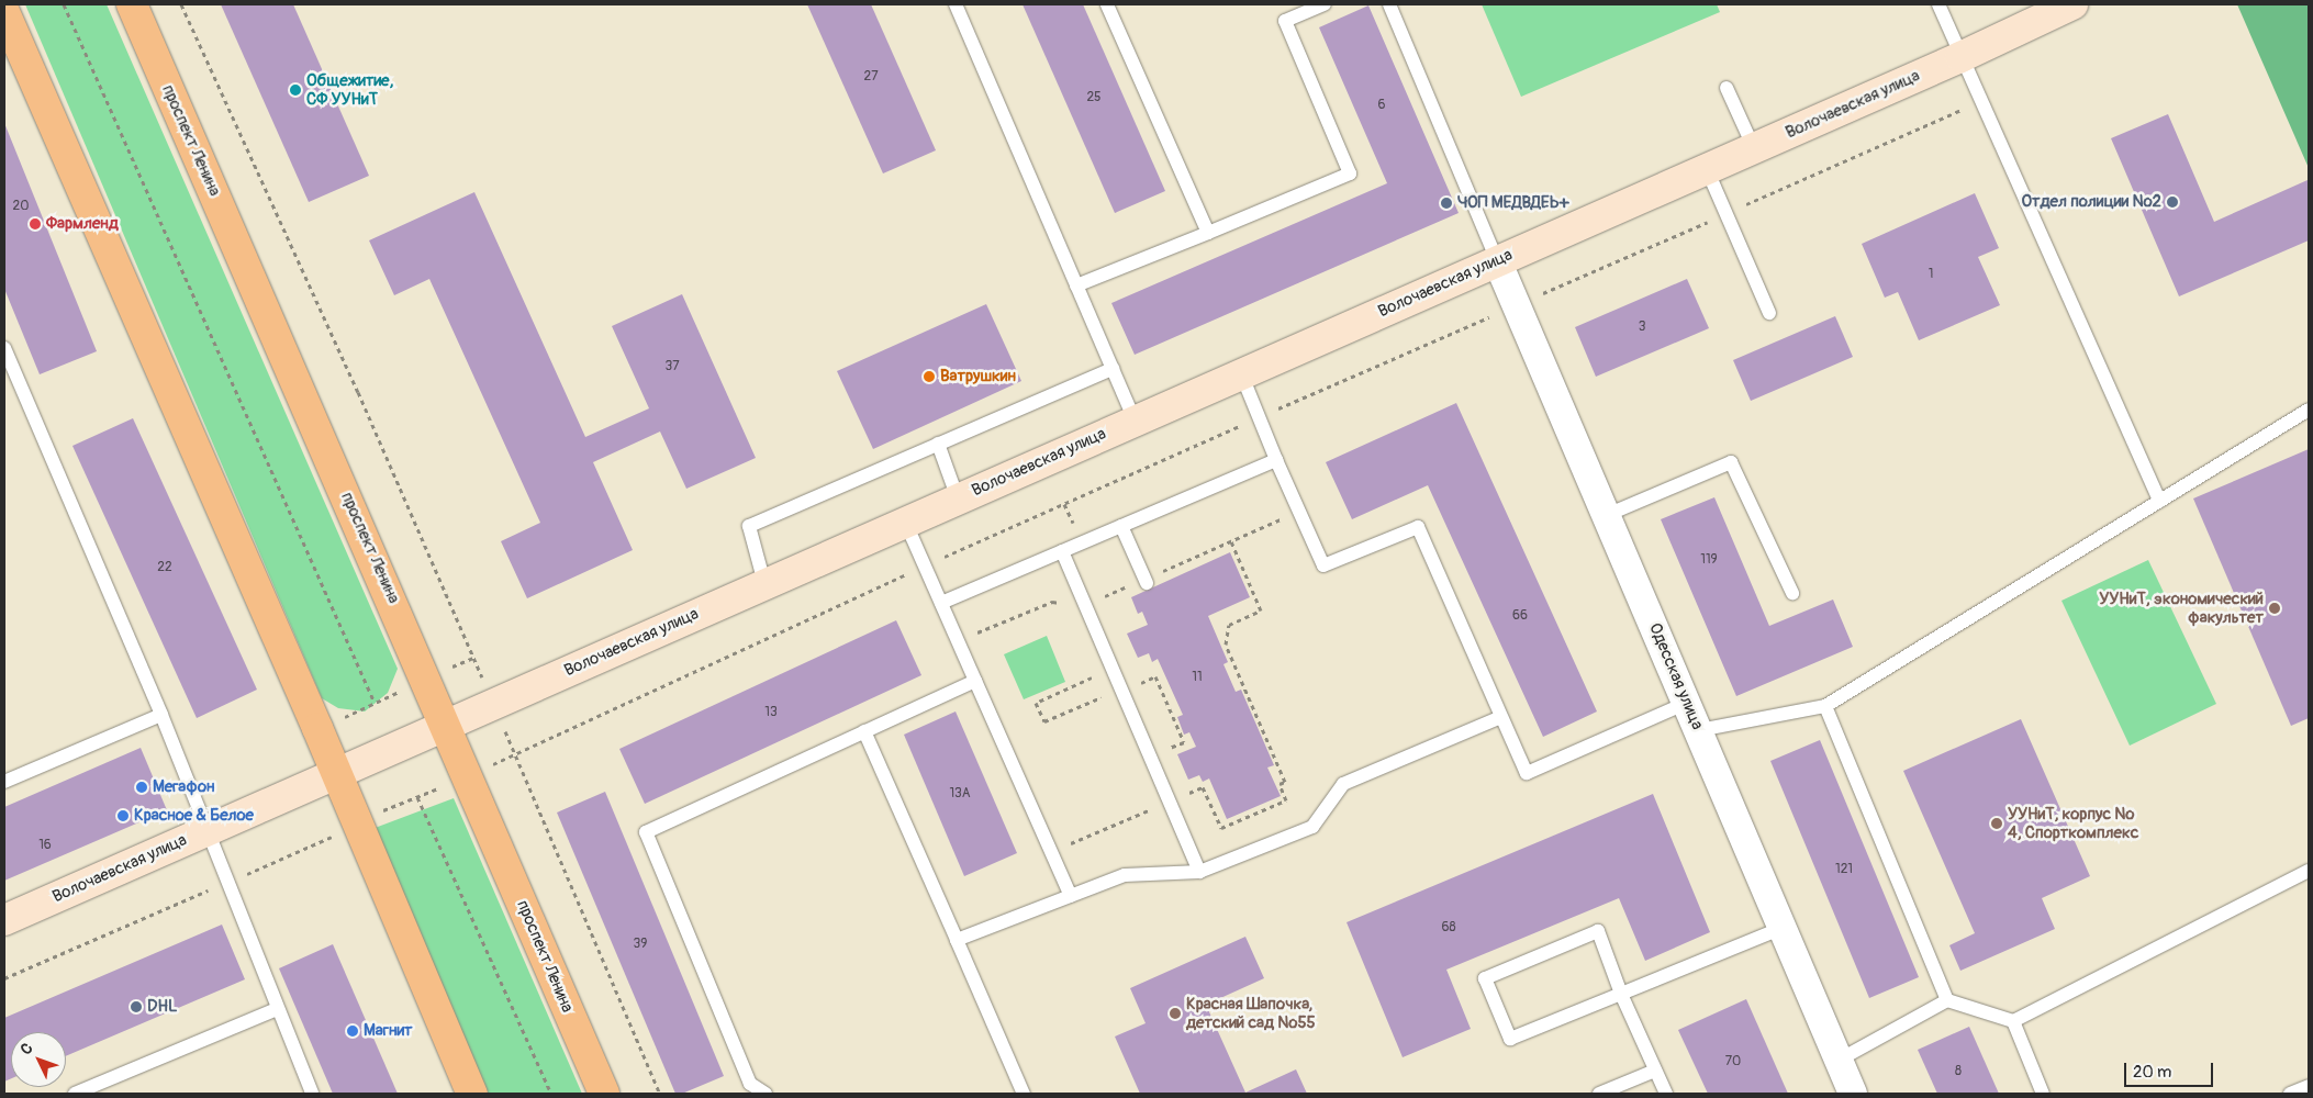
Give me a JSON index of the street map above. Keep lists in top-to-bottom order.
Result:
{
  "streets": {
    "main road": ["проспект Ленина"],
    "street": ["Волочаевская улица", "Одесская улица"]
  },
  "crossings": [
    ["Волочаевская улица", "проспект Ленина"],
    ["Волочаевская улица", "Одесская улица"]
  ],
  "places": [
    "Общежитие, СФ УУНиТ",
    "Отдел полиции №2",
    "ЧОП МЕДВДЕЬ+",
    "Фармленд",
    "Ватрушкин",
    "УУНиТ, экономический факультет",
    "Мегафон",
    "Красное & Белое",
    "УУНиТ, корпус № 4, Спорткомплекс",
    "DHL",
    "Красная Шапочка, детский сад №55",
    "Магнит"
  ],
  "house_numbers": [
    "27",
    "25",
    "6",
    "20",
    "1",
    "3",
    "37",
    "119",
    "22",
    "66",
    "11",
    "13",
    "13А",
    "16",
    "121",
    "68",
    "39",
    "70",
    "8"
  ],
  "scale_bar": "20 m",
  "north": "top left"
}
